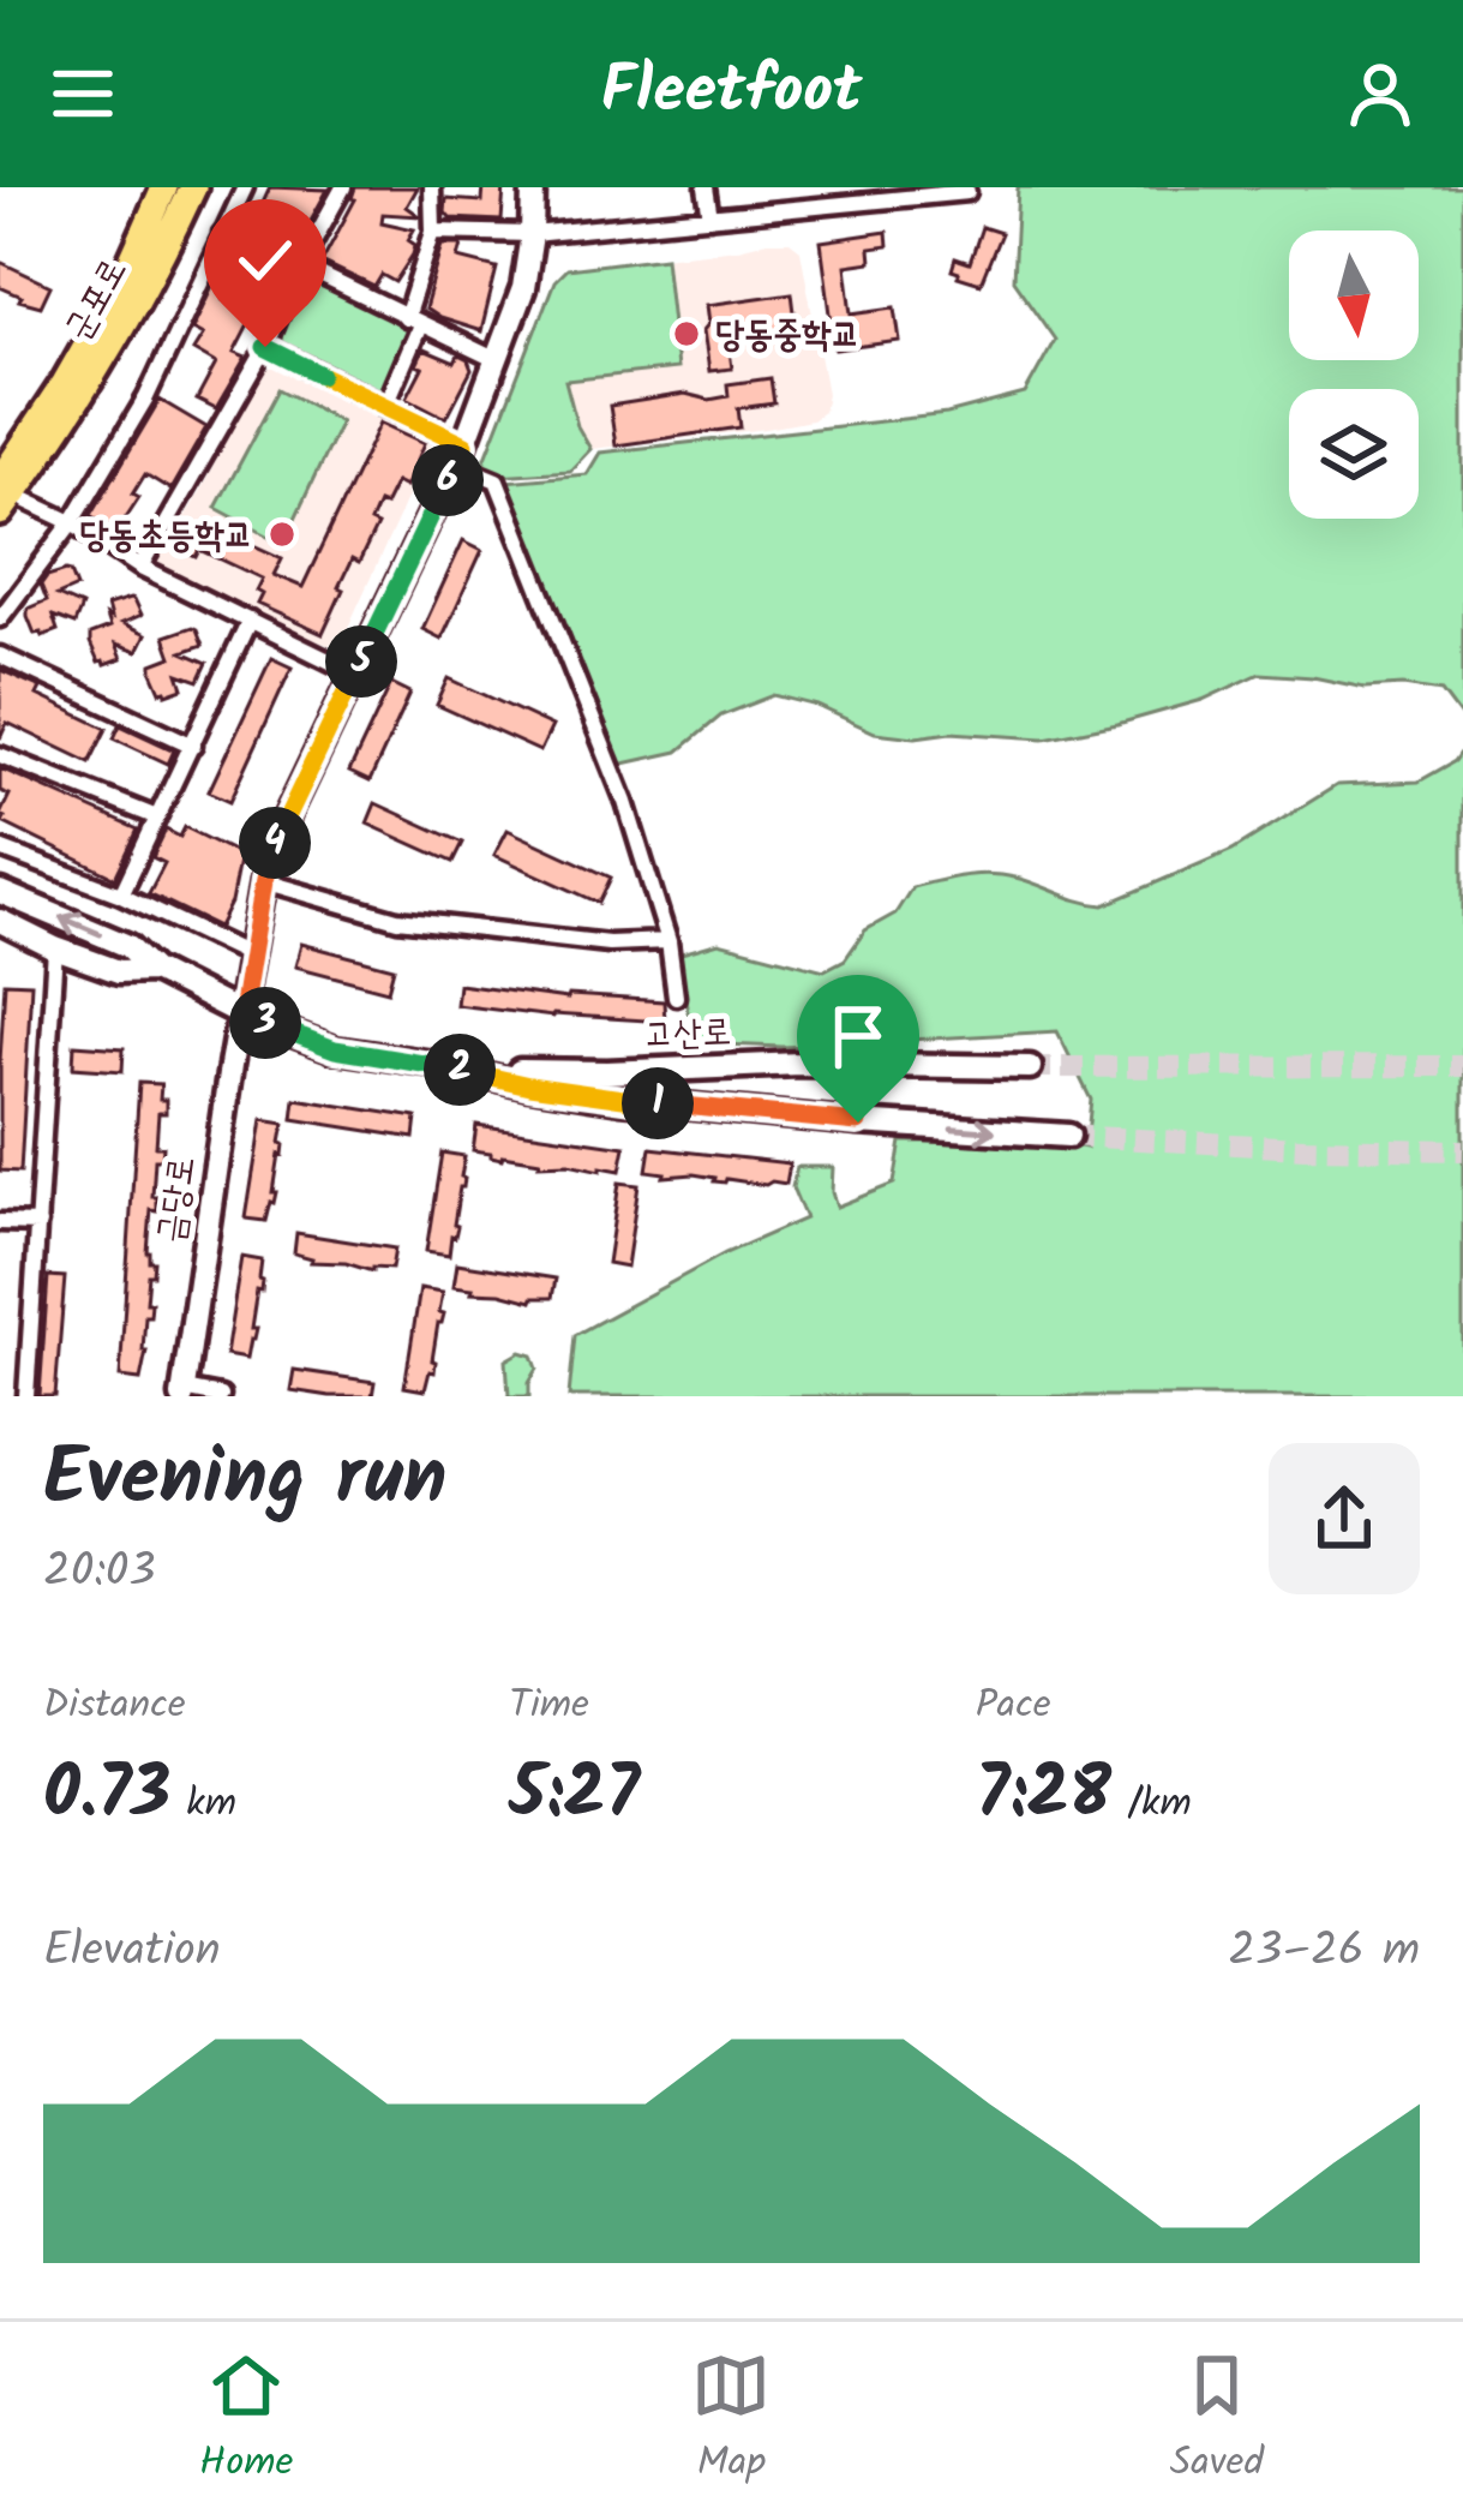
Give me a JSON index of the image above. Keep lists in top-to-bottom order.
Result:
{
  "streets": {
    "main road": ["군포로"],
    "street": ["고산로", "금당로"]
  },
  "crossings": [
    ["고산로", "금당로"]
  ],
  "places": ["당동중학교", "당동초등학교"],
  "north": "bottom",
  "page": {
    "header": "Fleetfoot",
    "pins": [
      "6",
      "5",
      "4",
      "3",
      "2",
      "1"
    ],
    "heading": ["Evening run", "20:03"],
    "stats": [
      ["Distance", "0.73 km"],
      ["Time", "5:27"],
      ["Pace", "7:28 /km"]
    ],
    "chart": ["Elevation", "23–26 m"],
    "tabs": ["Home", "Map", "Saved"]
  }
}
